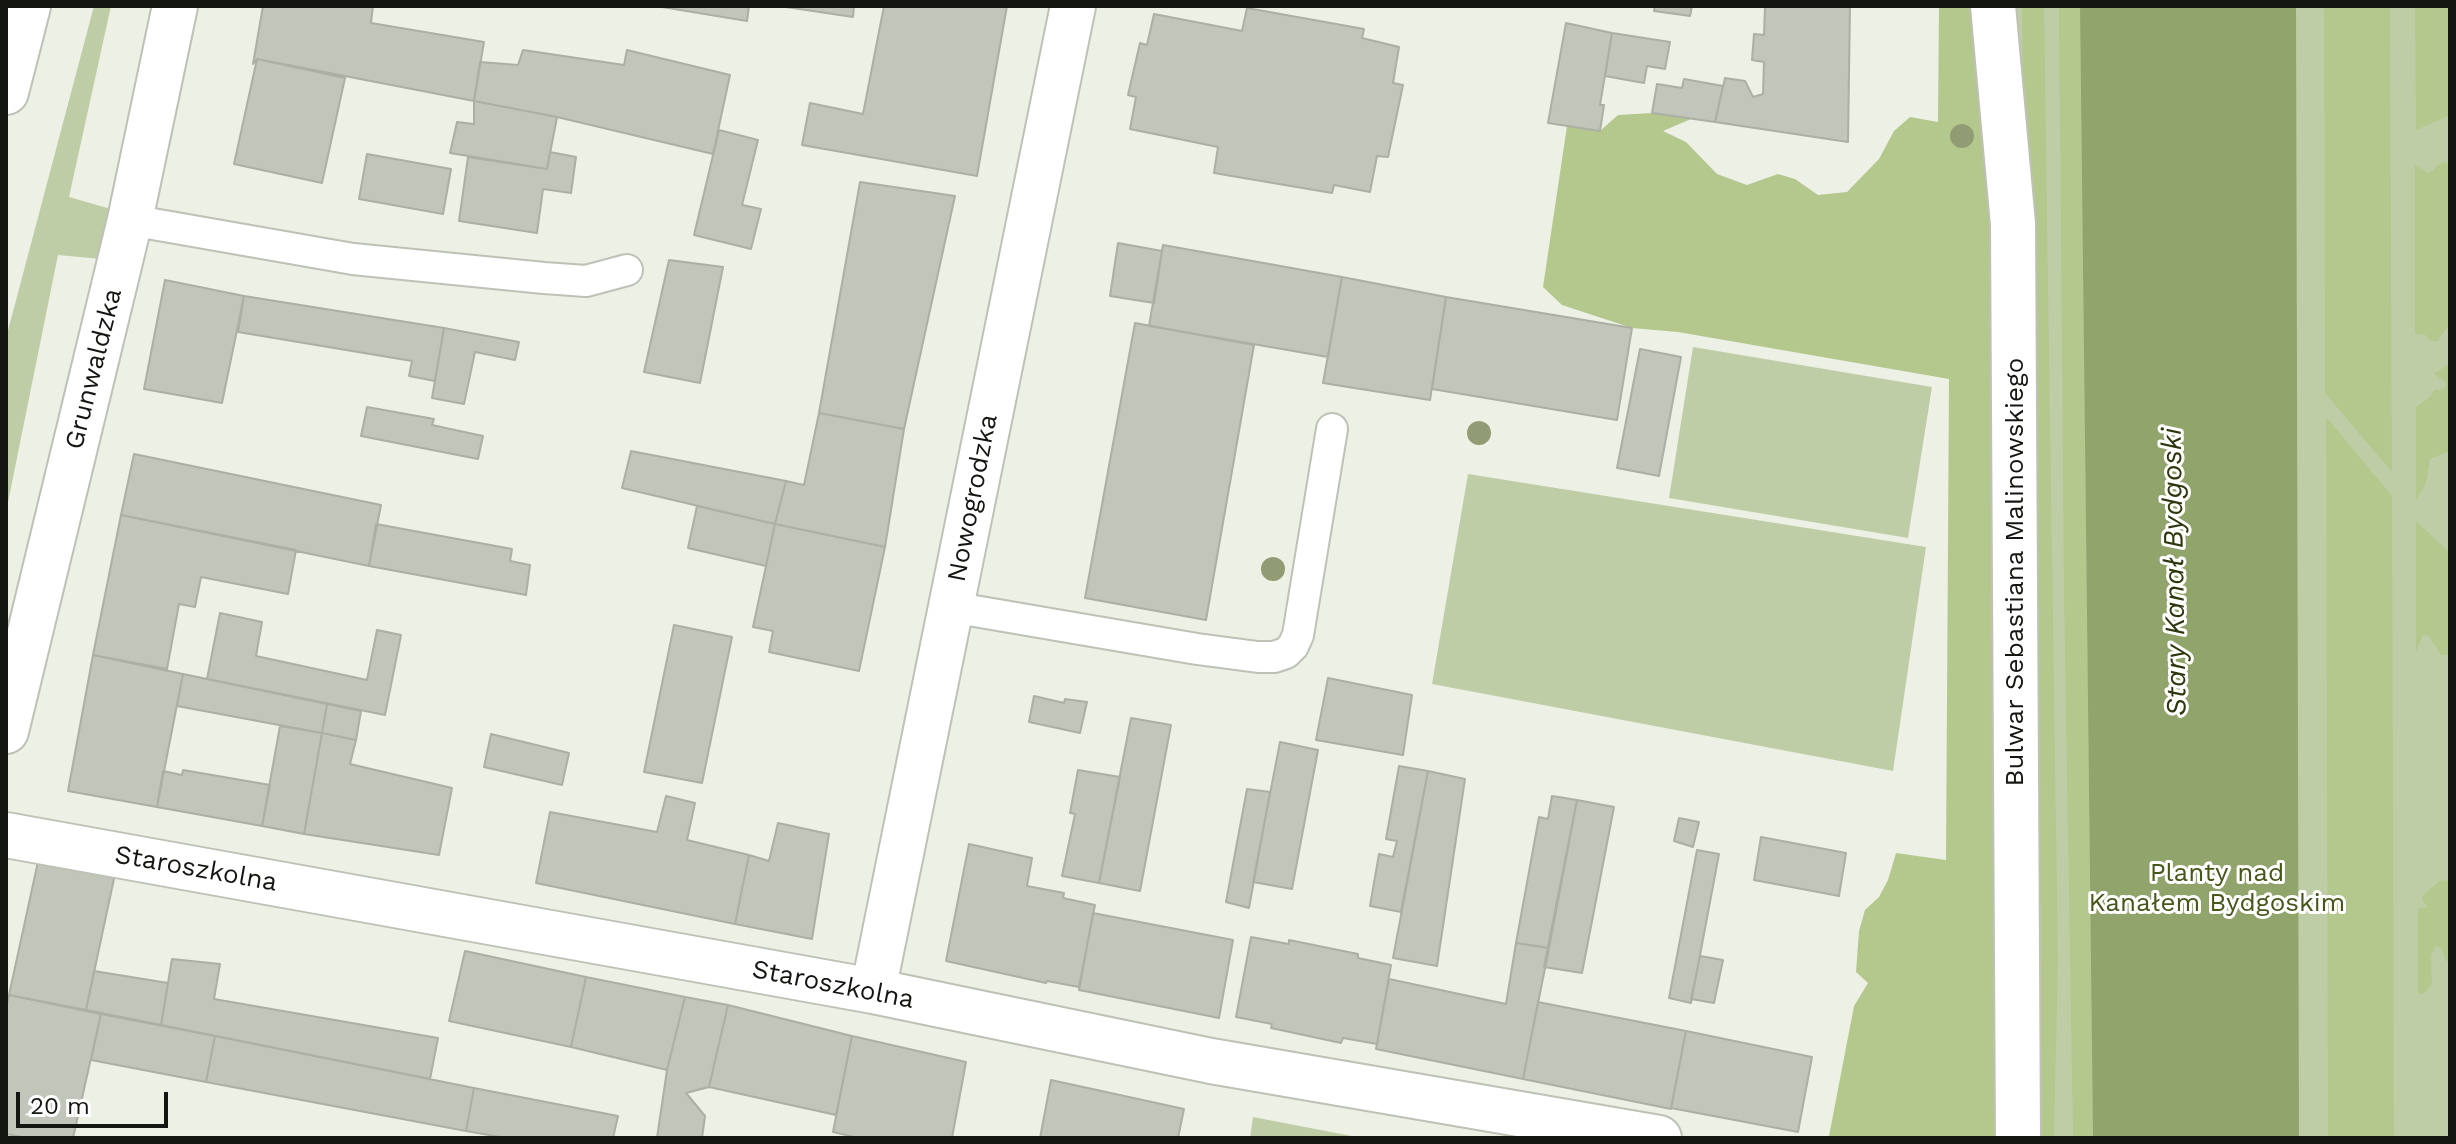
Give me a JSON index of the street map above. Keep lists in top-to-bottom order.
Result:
{
  "streets": {
    "street": [
      "Grunwaldzka",
      "Nowogrodzka",
      "Bulwar Sebastiana Malinowskiego",
      "Staroszkolna"
    ]
  },
  "crossings": [
    ["Nowogrodzka", "Staroszkolna"]
  ],
  "water": ["Stary Kanał Bydgoski"],
  "parks": ["Planty nad Kanałem Bydgoskim"],
  "scale_bar": "20 m"
}
